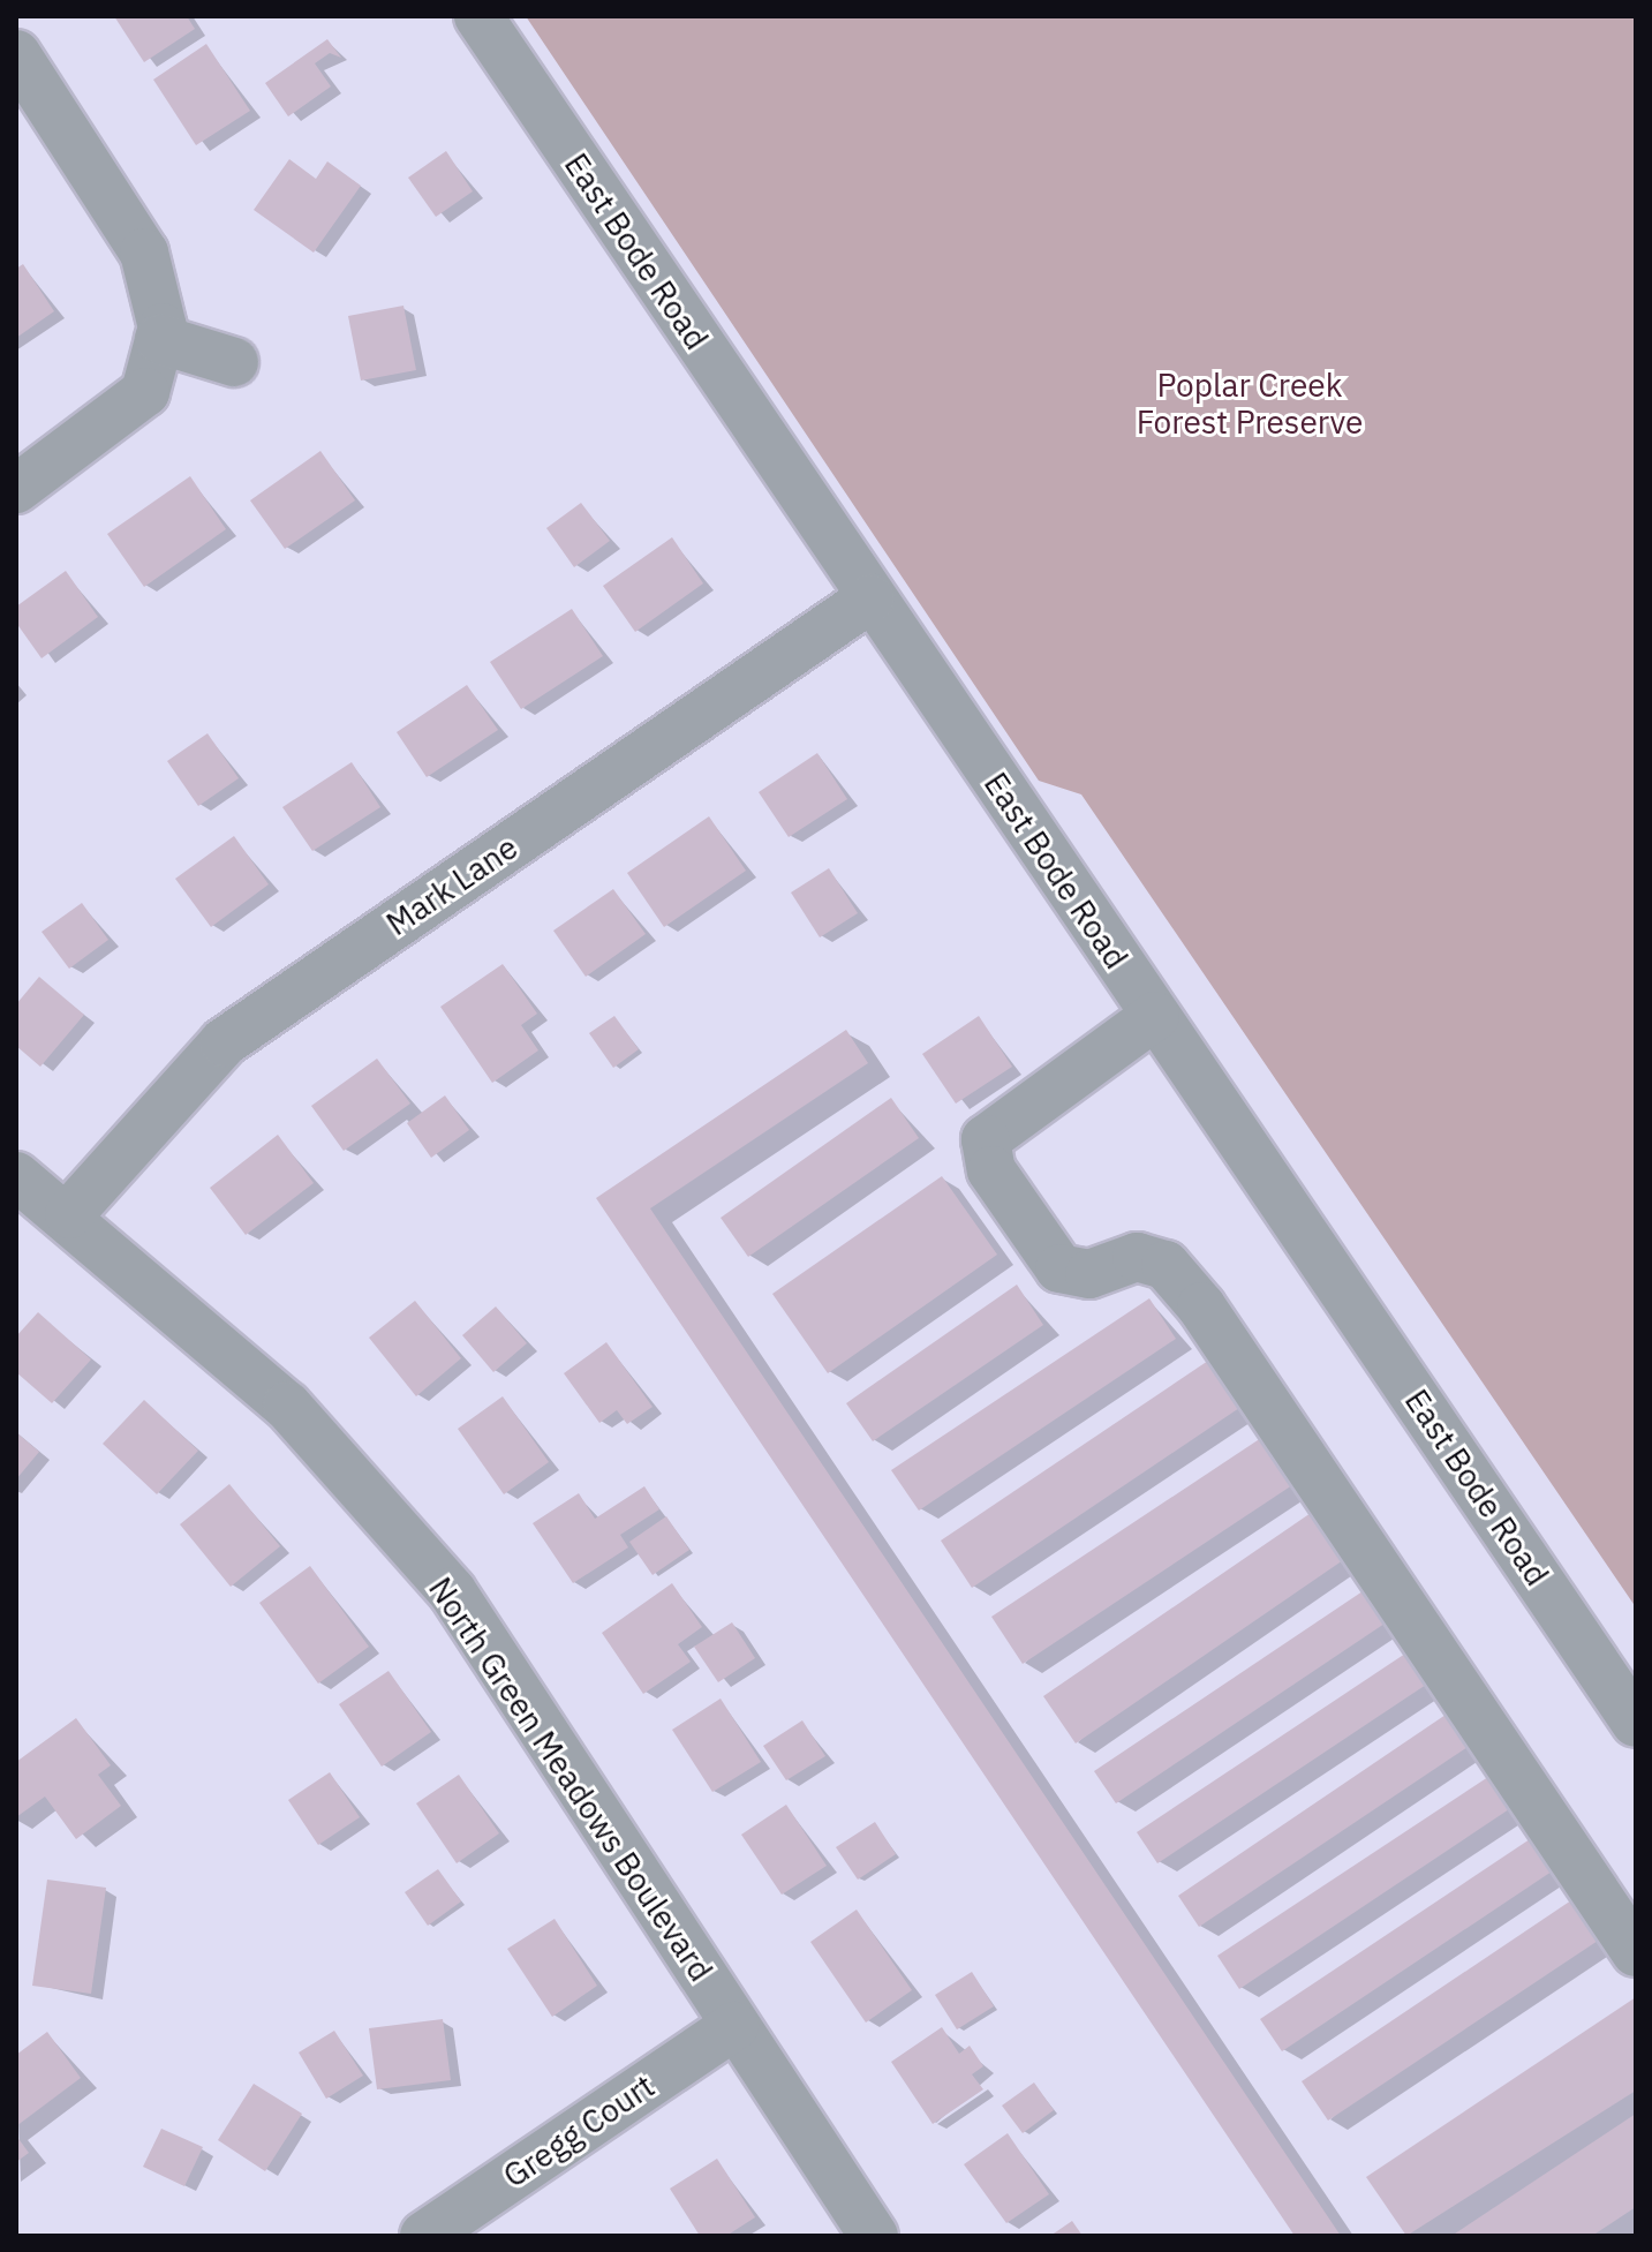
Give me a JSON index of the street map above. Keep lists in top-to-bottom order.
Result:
{
  "streets": {
    "street": [
      "East Bode Road",
      "Mark Lane",
      "North Green Meadows Boulevard",
      "Gregg Court"
    ]
  },
  "crossings": [
    ["East Bode Road", "Mark Lane"],
    ["Mark Lane", "North Green Meadows Boulevard"],
    ["North Green Meadows Boulevard", "Gregg Court"]
  ],
  "parks": ["Poplar Creek Forest Preserve"]
}
